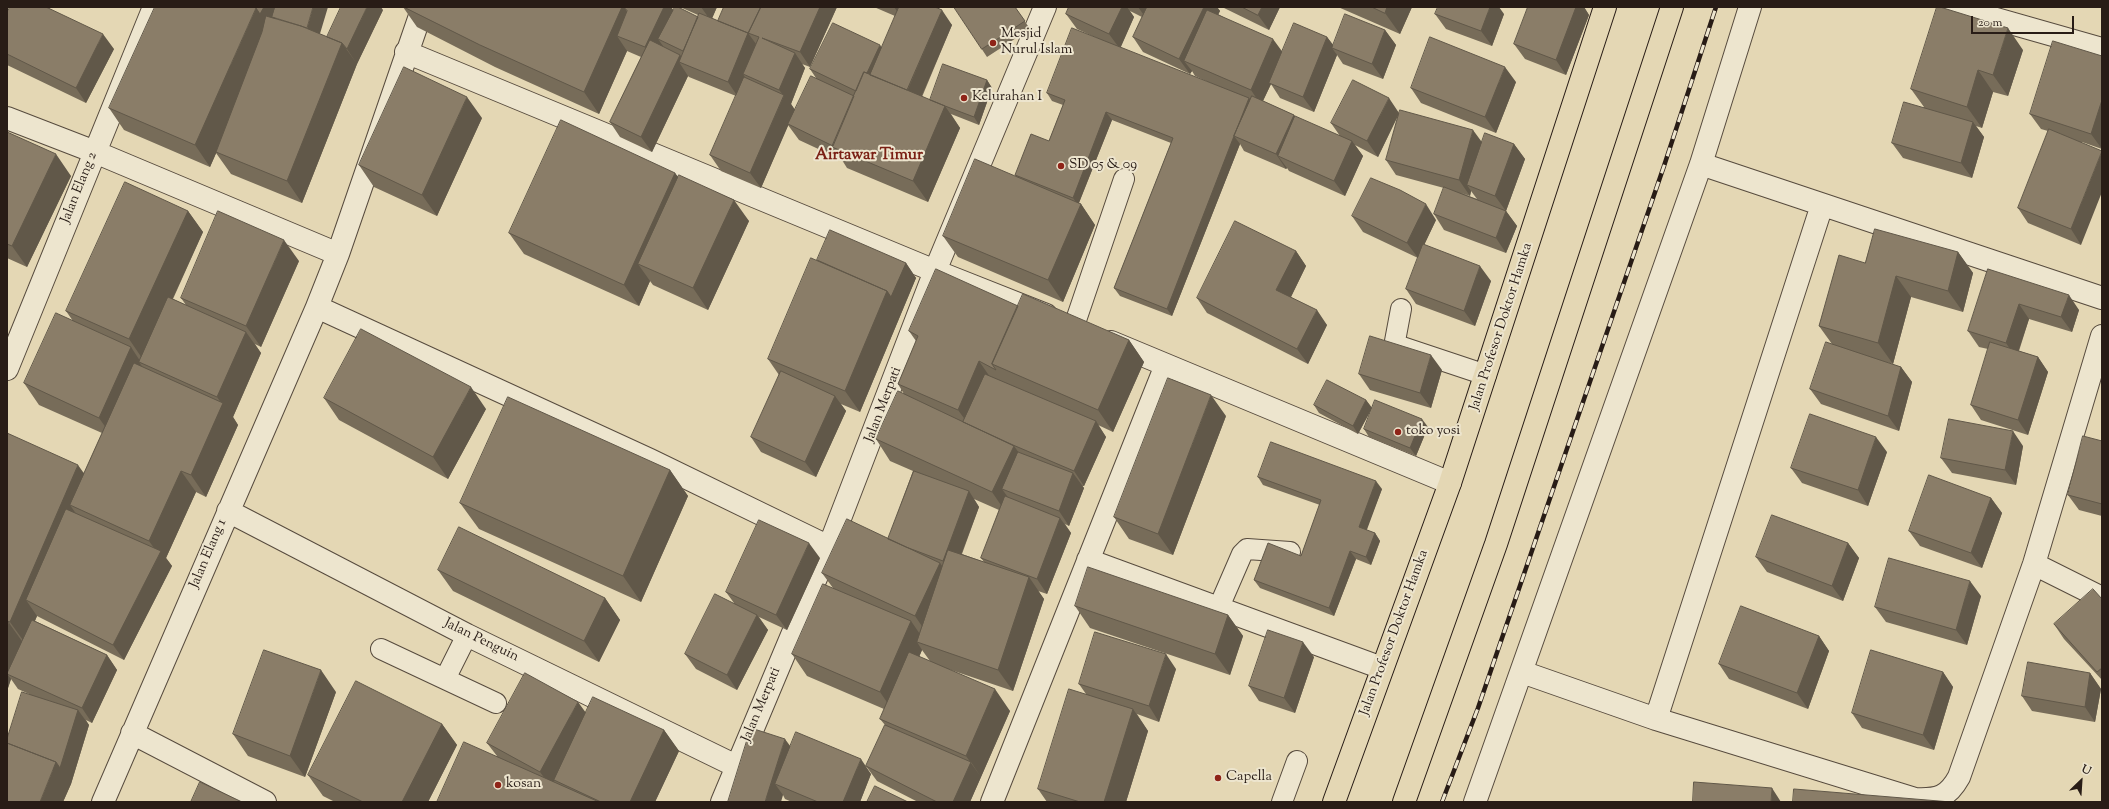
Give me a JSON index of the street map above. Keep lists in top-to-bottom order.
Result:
{
  "streets": {
    "highway": ["Jalan Profesor Doktor Hamka"],
    "street": [
      "Jalan Elang 2",
      "Jalan Merpati",
      "Jalan Elang 1",
      "Jalan Penguin"
    ]
  },
  "crossings": [
    ["Jalan Merpati", "Jalan Penguin"],
    ["Jalan Elang 1", "Jalan Penguin"]
  ],
  "districts": ["Airtawar Timur"],
  "places": [
    "Mesjid Nurul Islam",
    "Kelurahan I",
    "SD 05 & 09",
    "toko yosi",
    "Capella",
    "kosan"
  ],
  "scale_bar": "20 m",
  "north": "top right"
}
